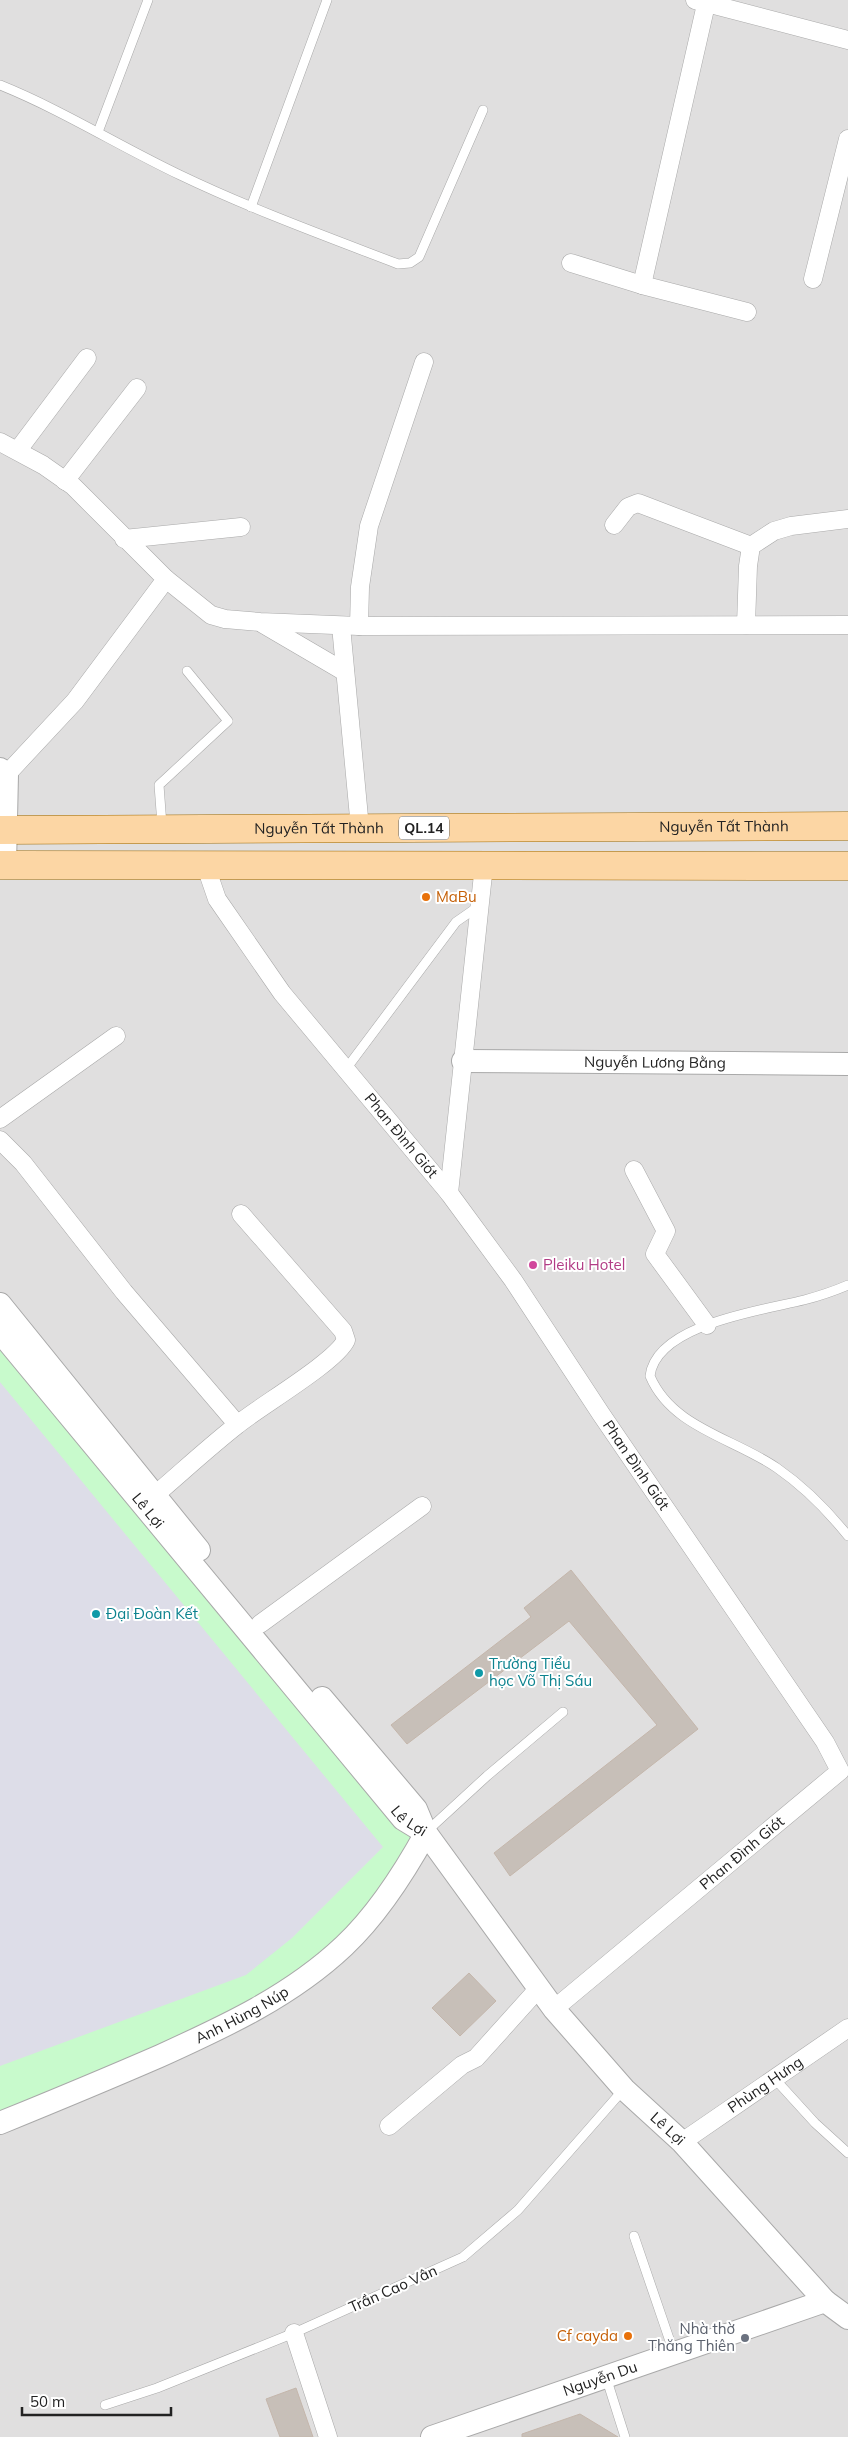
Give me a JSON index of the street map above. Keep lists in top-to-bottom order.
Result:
{
  "streets": {
    "main road": ["Nguyễn Tất Thành", "QL.14"],
    "street": [
      "Nguyễn Lương Bằng",
      "Phan Đình Giót",
      "Lê Lợi",
      "Anh Hùng Núp",
      "Phùng Hưng",
      "Nguyễn Du"
    ],
    "lane": ["Trần Cao Vân"]
  },
  "crossings": [
    ["Phan Đình Giót", "Lê Lợi"],
    ["Lê Lợi", "Anh Hùng Núp"],
    ["Lê Lợi", "Phùng Hưng"],
    ["Lê Lợi", "Trần Cao Vân"],
    ["Lê Lợi", "Nguyễn Du"]
  ],
  "places": [
    "MaBu",
    "Pleiku Hotel",
    "Đại Đoàn Kết",
    "Trường Tiểu học Võ Thị Sáu",
    "Cf cayda",
    "Nhà thờ Thăng Thiên"
  ],
  "scale_bar": "50 m"
}
